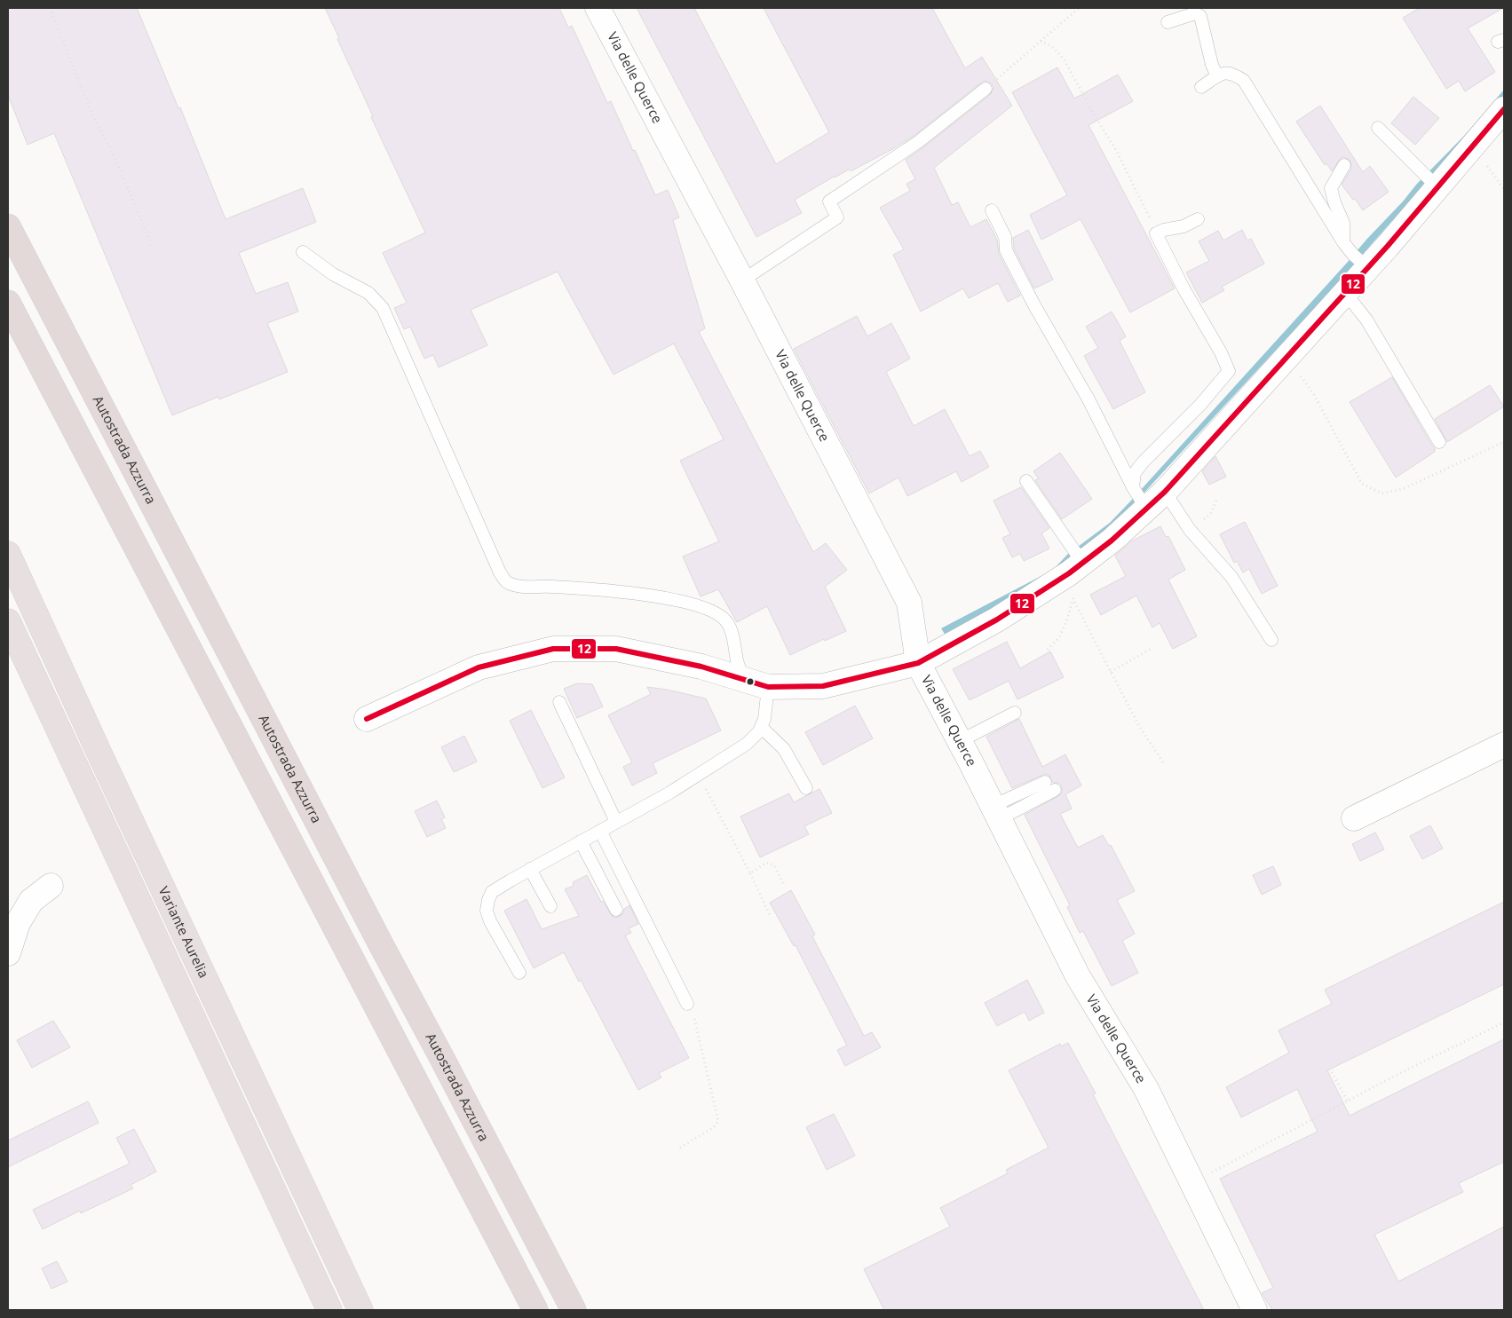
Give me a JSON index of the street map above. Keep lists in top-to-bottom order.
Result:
{
  "streets": {
    "highway": ["Autostrada Azzurra", "Variante Aurelia"],
    "street": ["Via delle Querce"]
  },
  "lines": ["transit line 12"]
}
